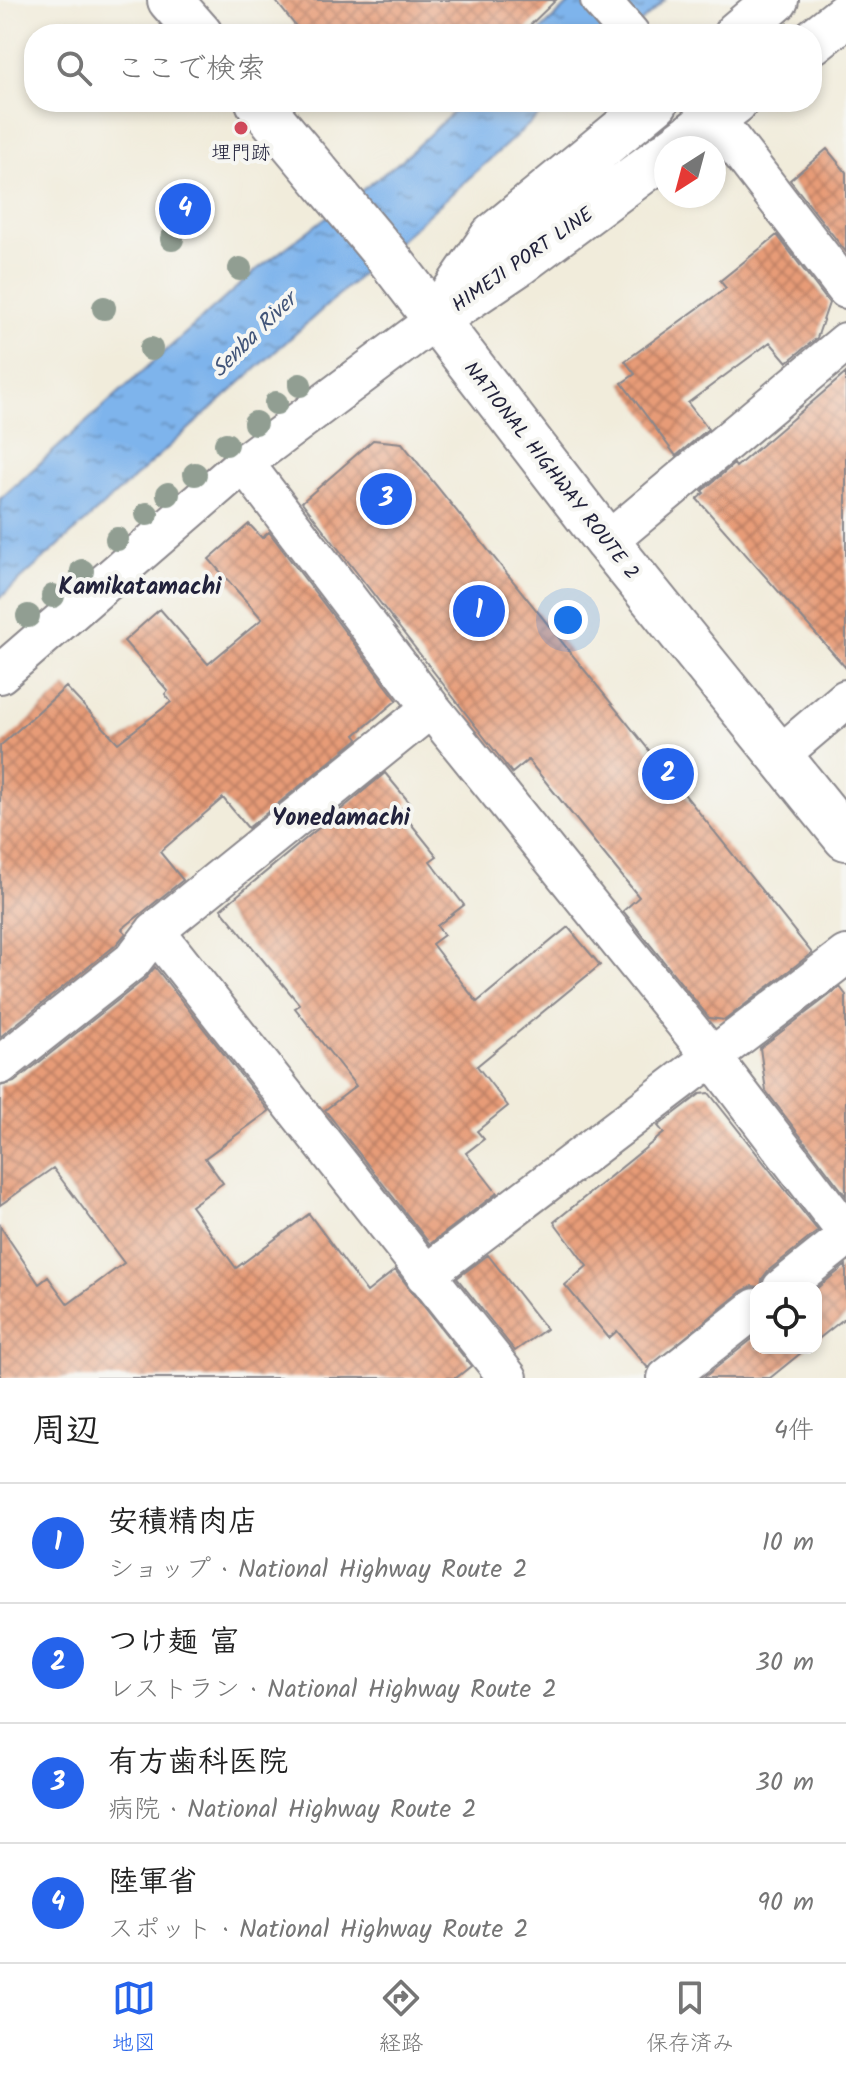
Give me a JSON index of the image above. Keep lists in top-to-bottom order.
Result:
{
  "streets": {
    "main road": ["HIMEJI PORT LINE", "NATIONAL HIGHWAY ROUTE 2"]
  },
  "crossings": [
    ["HIMEJI PORT LINE", "NATIONAL HIGHWAY ROUTE 2"]
  ],
  "districts": ["Kamikatamachi", "Yonedamachi"],
  "water": ["Senba River"],
  "places": ["埋門跡"],
  "north": "bottom left",
  "page": {
    "search": "ここで検索",
    "pins": [
      "4",
      "3",
      "1",
      "2"
    ],
    "heading": ["周辺", "4件"],
    "list": [
      {
        "mark": "1",
        "name": "安積精肉店",
        "note": "ショップ · National Highway Route 2",
        "value": "10 m"
      },
      {
        "mark": "2",
        "name": "つけ麺 富",
        "note": "レストラン · National Highway Route 2",
        "value": "30 m"
      },
      {
        "mark": "3",
        "name": "有方歯科医院",
        "note": "病院 · National Highway Route 2",
        "value": "30 m"
      },
      {
        "mark": "4",
        "name": "陸軍省",
        "note": "スポット · National Highway Route 2",
        "value": "90 m"
      }
    ],
    "nav": ["地図", "経路", "保存済み"]
  }
}
